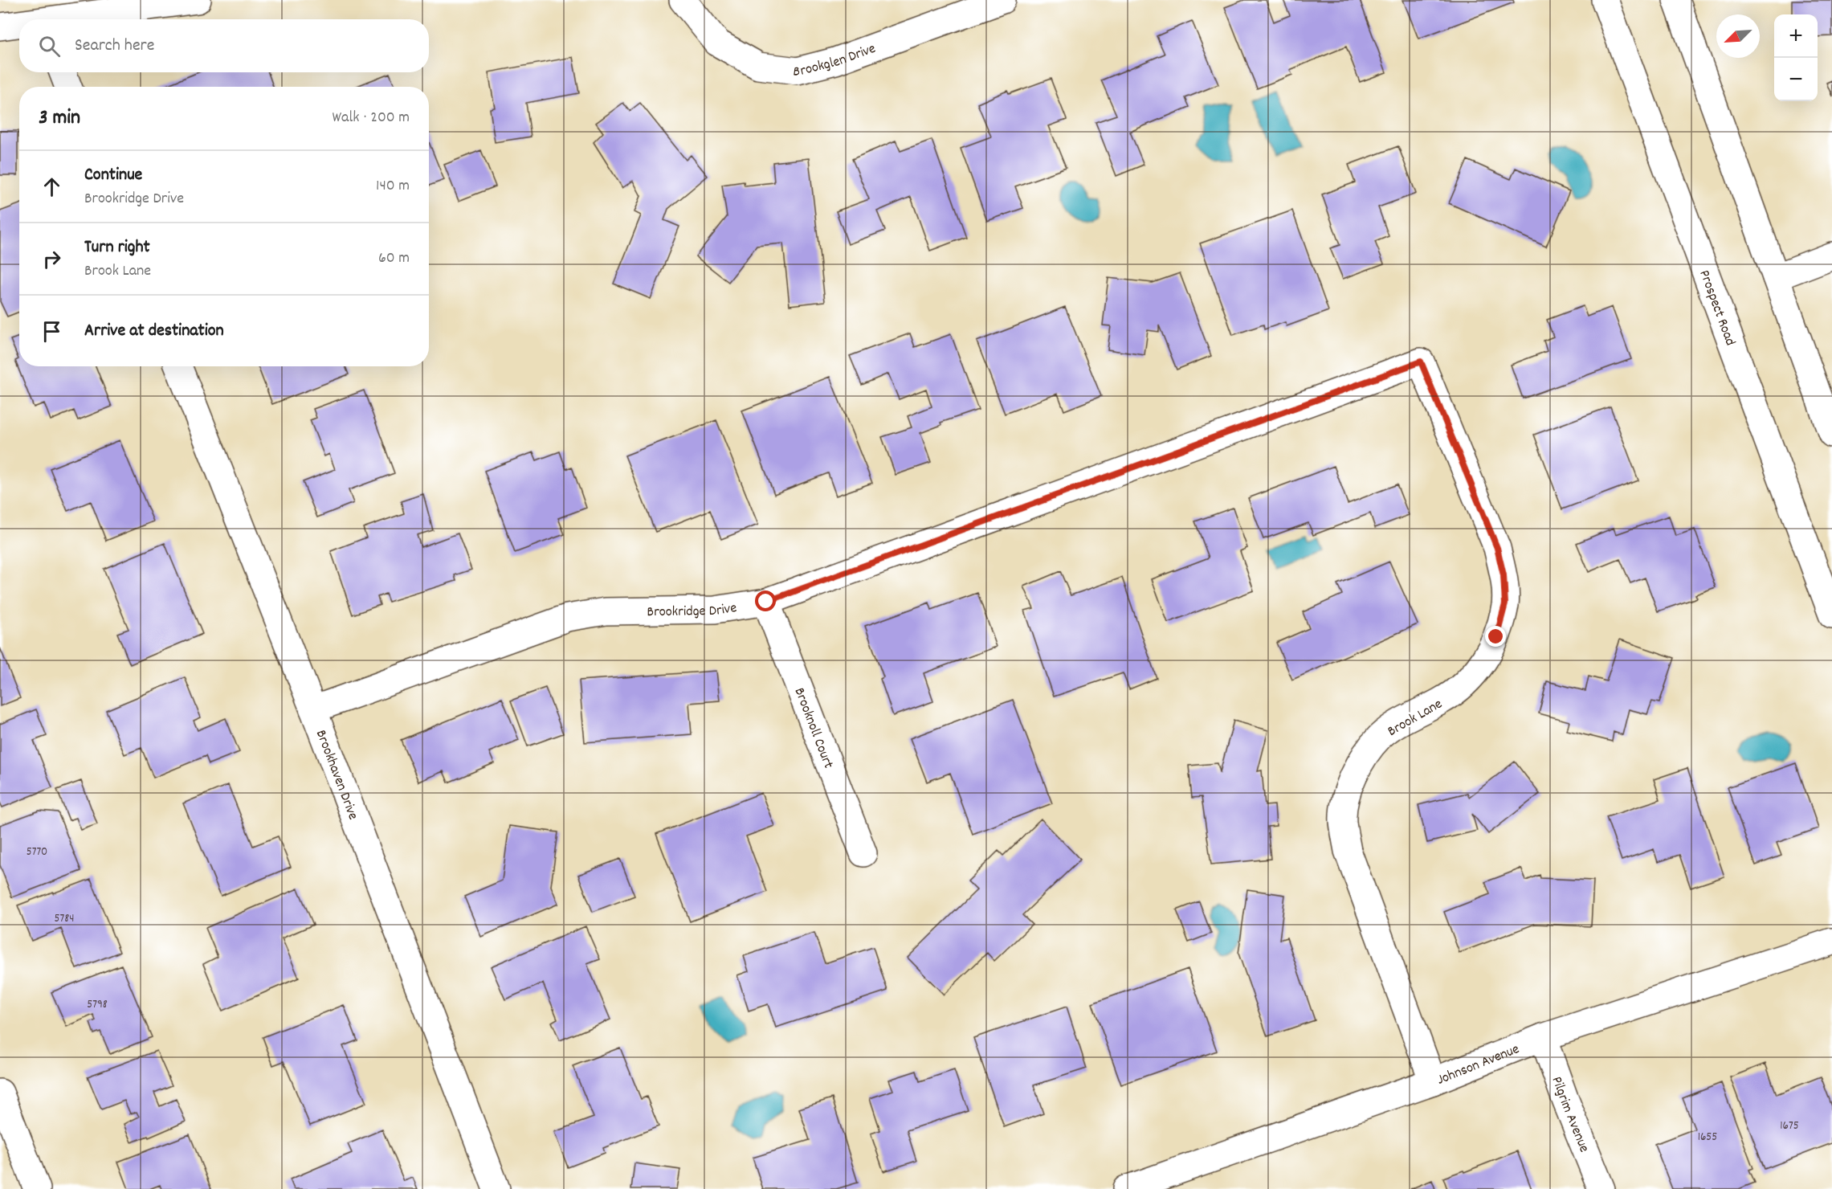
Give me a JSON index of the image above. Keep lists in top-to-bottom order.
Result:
{
  "streets": {
    "street": [
      "Brookglen Drive",
      "Prospect Road",
      "Brookridge Drive",
      "Brook Lane",
      "Brooknoll Court",
      "Brookhaven Drive",
      "Johnson Avenue",
      "Pilgrim Avenue"
    ]
  },
  "crossings": [
    ["Brookridge Drive", "Brook Lane"],
    ["Brookridge Drive", "Brooknoll Court"],
    ["Brookridge Drive", "Brookhaven Drive"],
    ["Brook Lane", "Johnson Avenue"],
    ["Johnson Avenue", "Pilgrim Avenue"]
  ],
  "house_numbers": [
    "5770",
    "5784",
    "5798",
    "1675",
    "1655"
  ],
  "north": "bottom left",
  "page": {
    "map_buttons": ["+", "−"],
    "search": "Search here",
    "heading": ["3 min", "Walk · 200 m"],
    "list": [
      ["Continue", "Brookridge Drive", "140 m"],
      ["Turn right", "Brook Lane", "60 m"],
      "Arrive at destination"
    ]
  }
}
